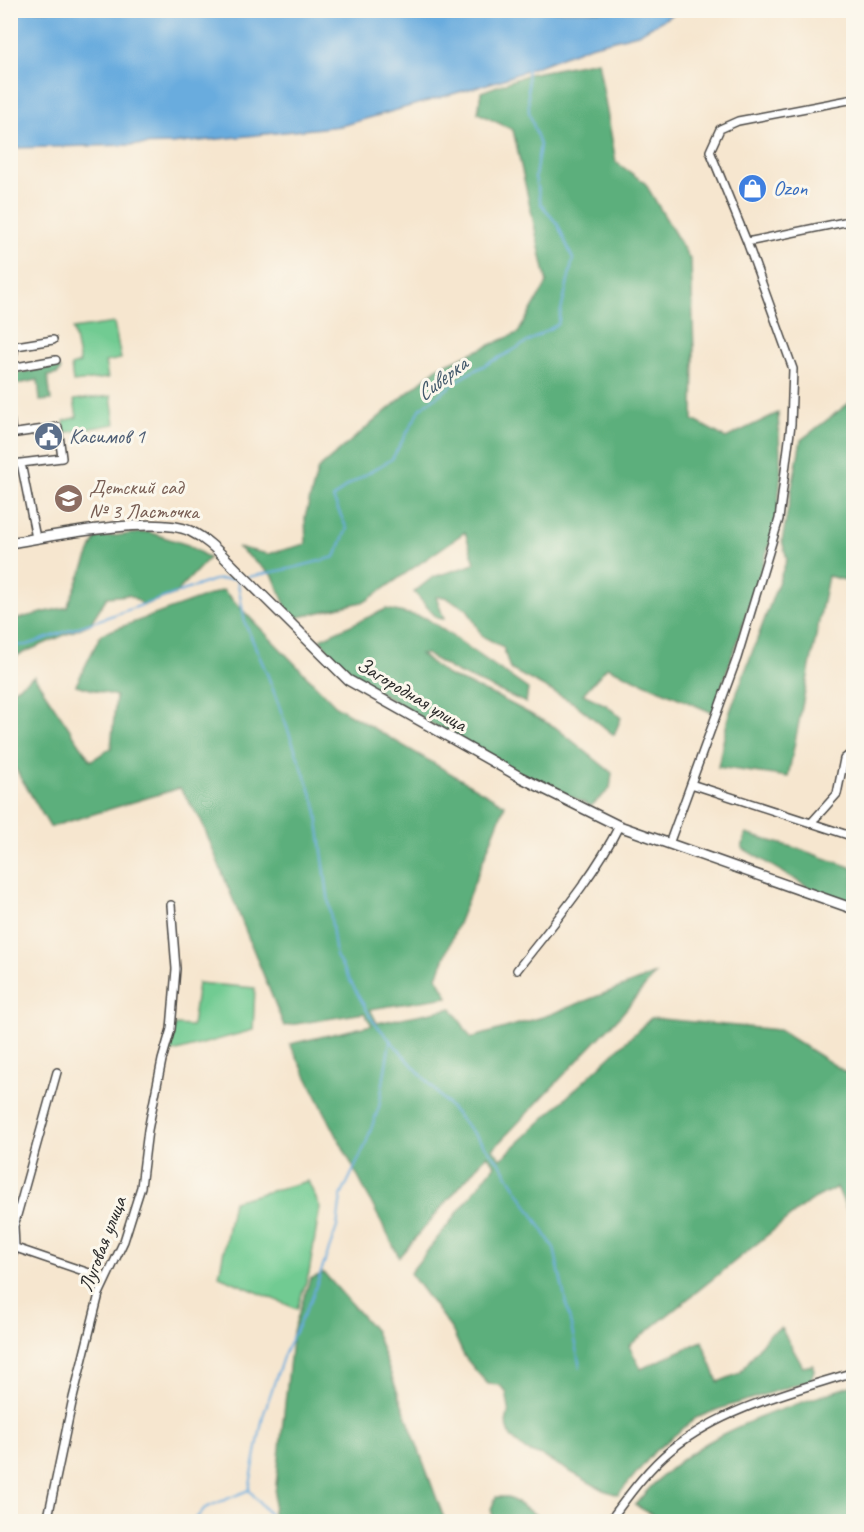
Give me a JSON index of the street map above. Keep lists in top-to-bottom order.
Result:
{
  "streets": {
    "main road": ["Загородная улица"],
    "street": ["Луговая улица"]
  },
  "water": ["Сиверка"],
  "places": {
    "shop": ["Ozon"],
    "public building": ["Касимов 1"],
    "school or university": ["Детский сад № 3 Ласточка"]
  }
}
